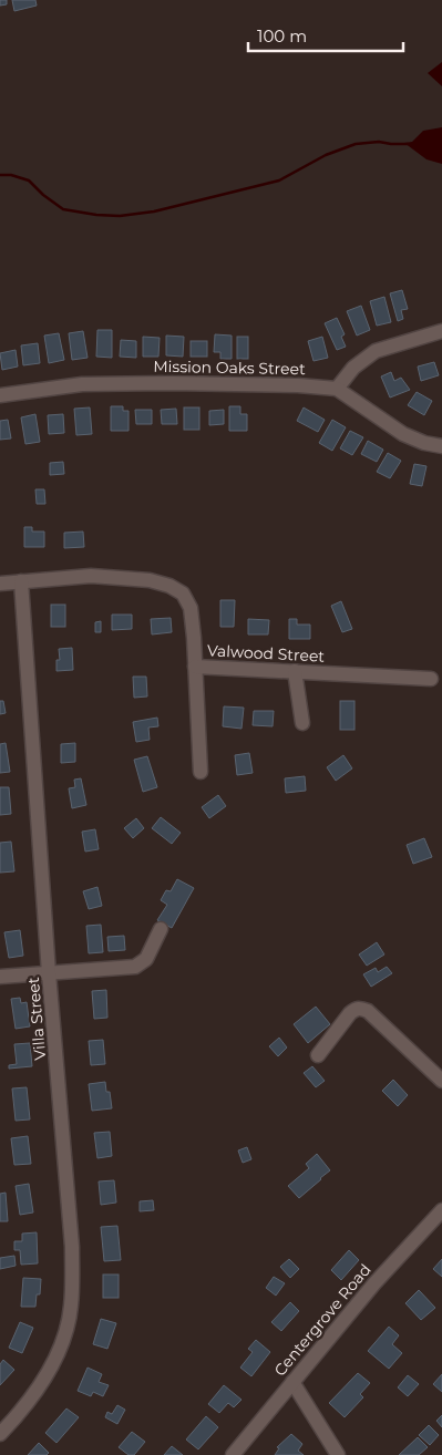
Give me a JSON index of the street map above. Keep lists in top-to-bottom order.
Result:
{
  "streets": {
    "street": [
      "Mission Oaks Street",
      "Valwood Street",
      "Villa Street",
      "Centergrove Road"
    ]
  },
  "crossings": [
    ["Valwood Street", "Villa Street"]
  ],
  "scale_bar": "100 m"
}
